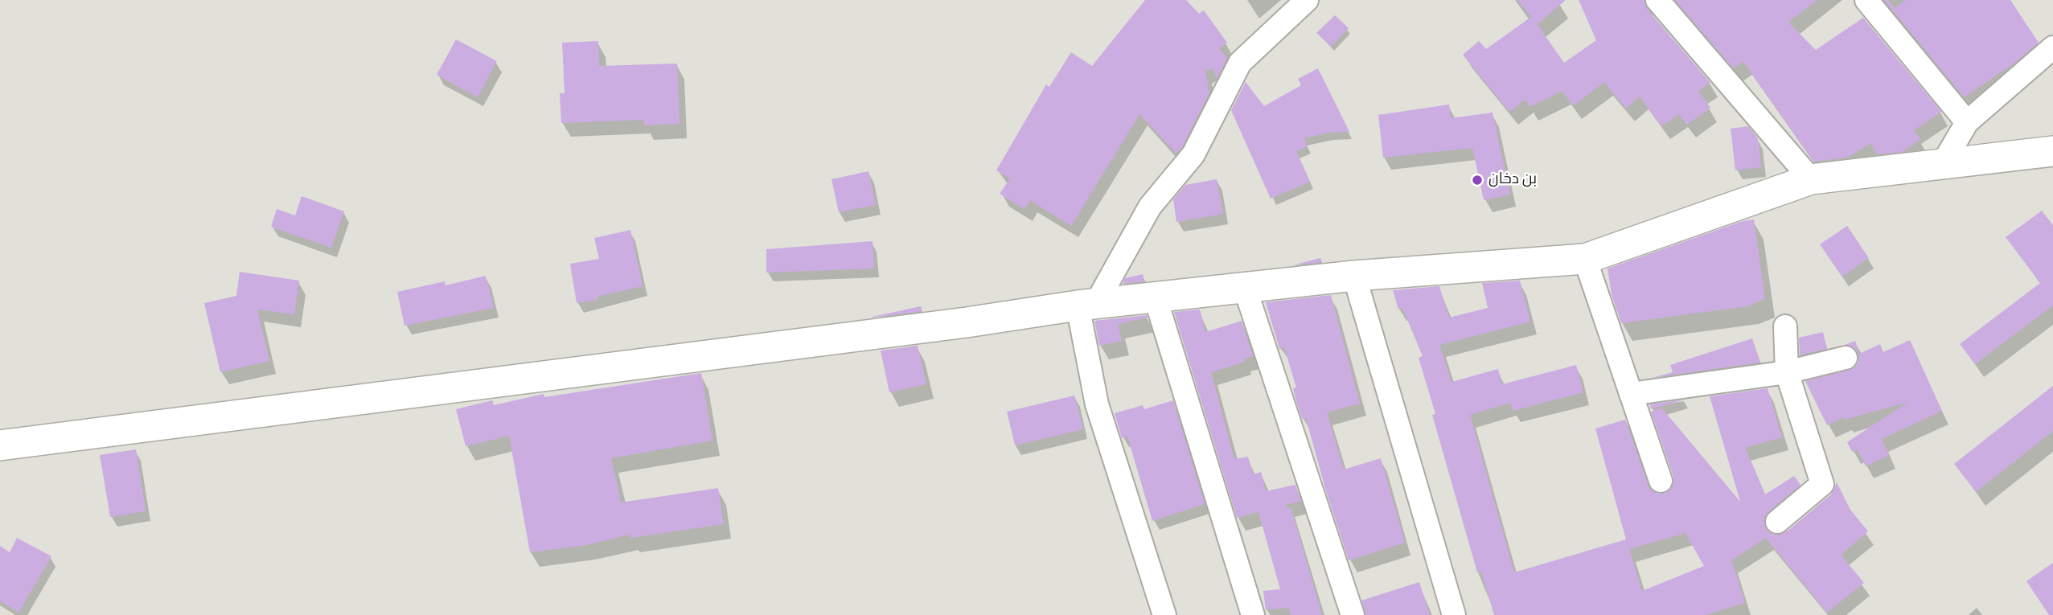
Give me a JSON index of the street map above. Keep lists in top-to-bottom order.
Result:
{
  "places": ["بن دخان"]
}
